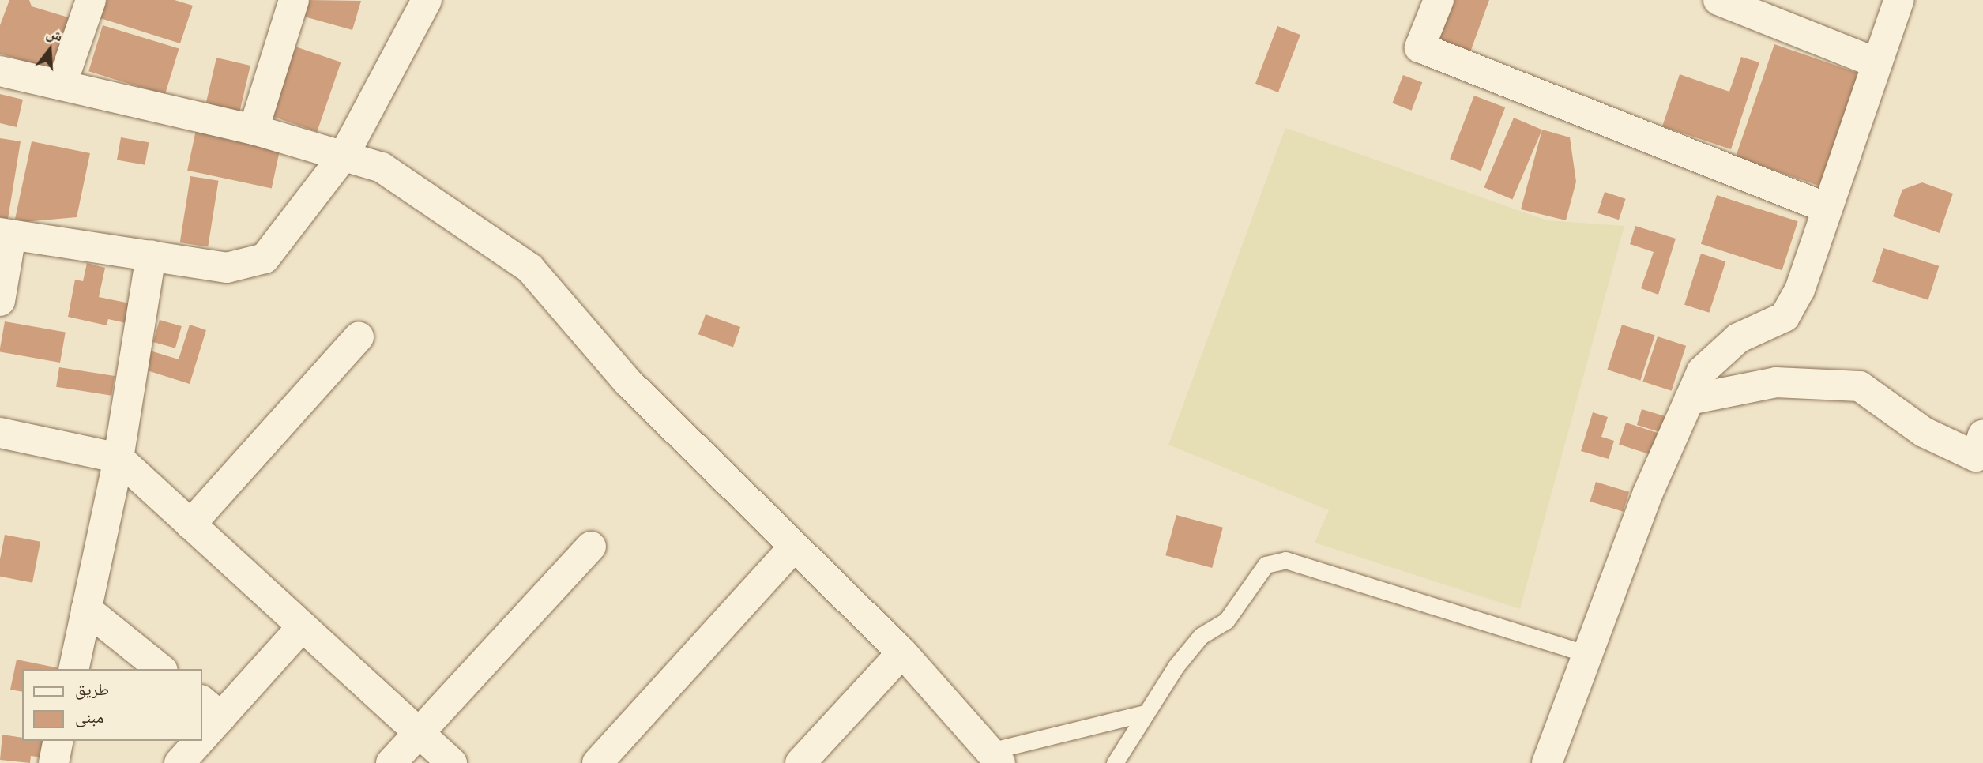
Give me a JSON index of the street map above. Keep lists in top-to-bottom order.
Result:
{
  "legend": ["طريق", "مبنى"],
  "north": "top"
}
